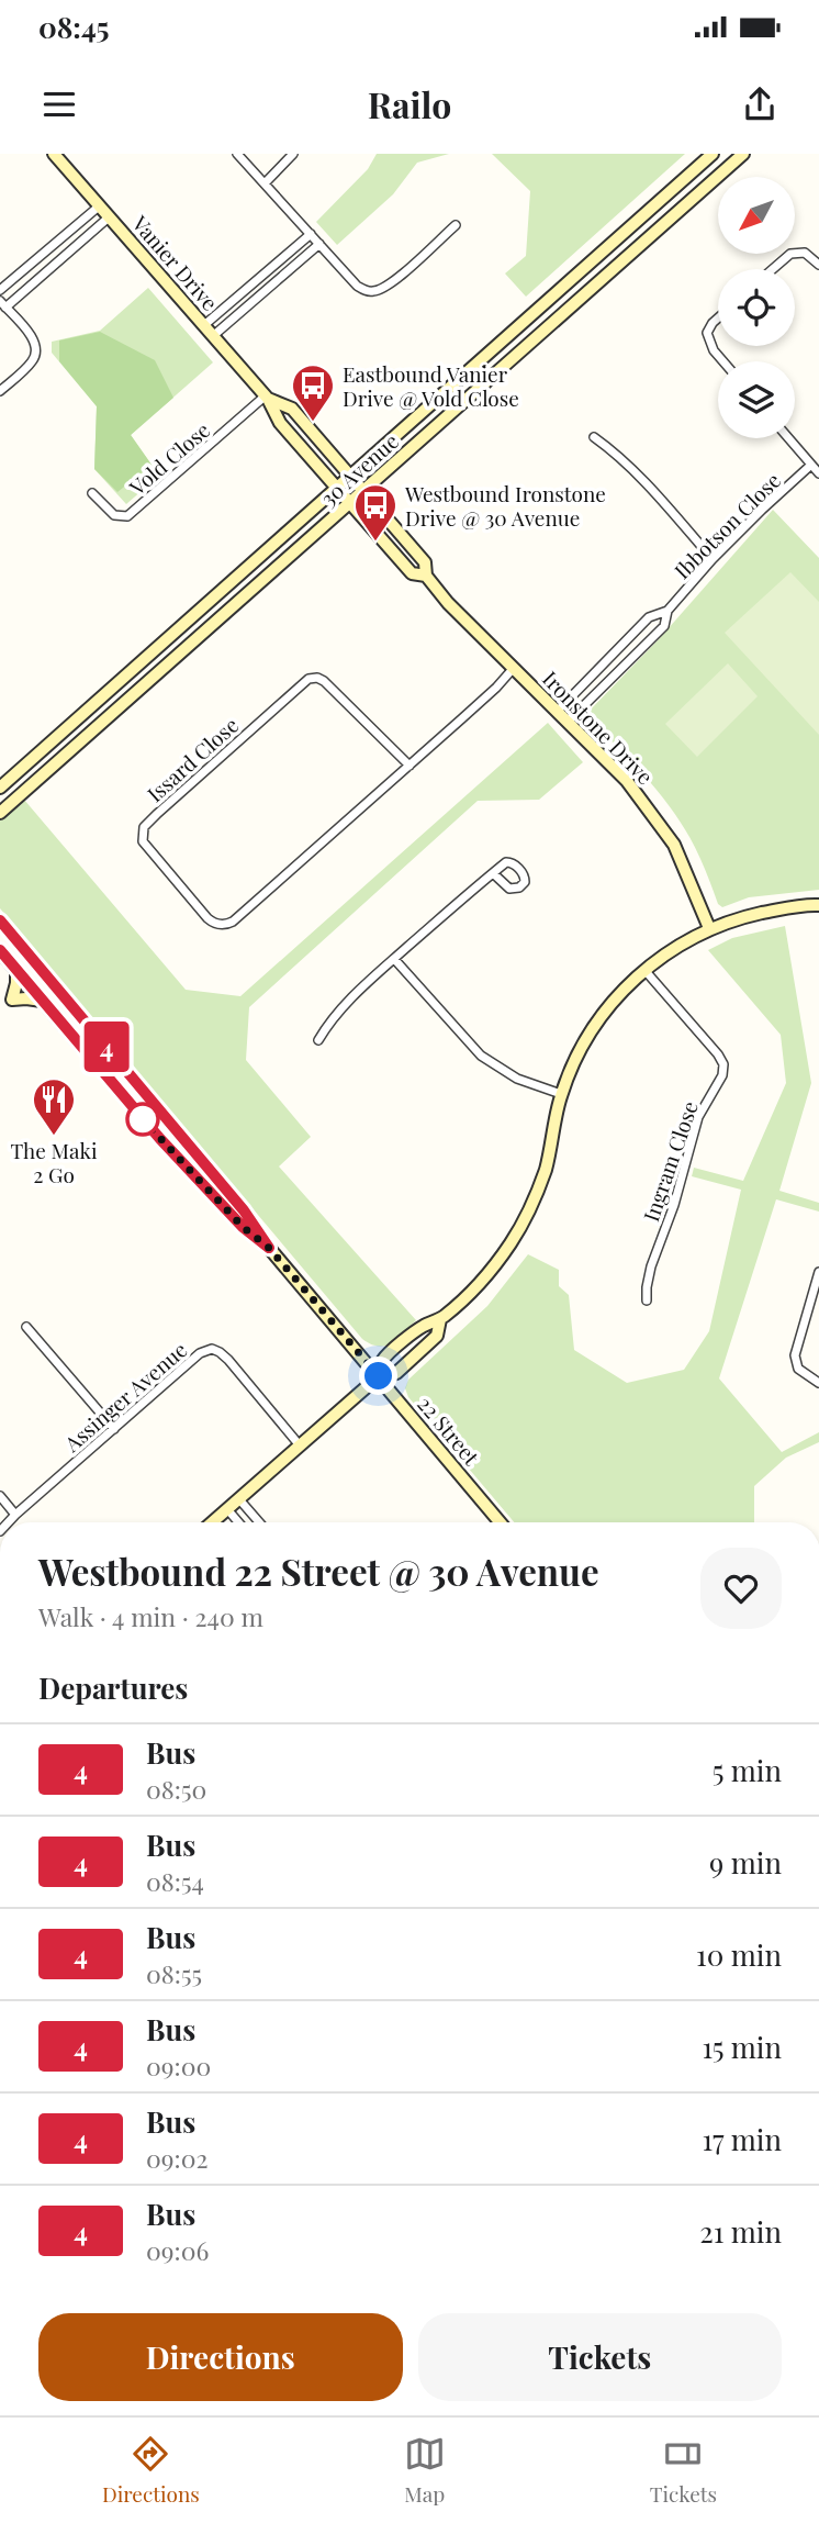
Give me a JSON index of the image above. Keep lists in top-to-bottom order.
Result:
{
  "streets": {
    "main road": [
      "Vanier Drive",
      "30 Avenue",
      "Ironstone Drive",
      "22 Street"
    ],
    "street": [
      "Vold Close",
      "Ibbotson Close",
      "Issard Close",
      "Ingram Close",
      "Assinger Avenue"
    ]
  },
  "crossings": [
    ["Vanier Drive", "Vold Close"],
    ["Vanier Drive", "30 Avenue"],
    ["Vanier Drive", "Ironstone Drive"],
    ["30 Avenue", "Ironstone Drive"],
    ["Ibbotson Close", "Ironstone Drive"],
    ["Ironstone Drive", "Issard Close"]
  ],
  "places": {
    "bus stop": ["Eastbound Vanier Drive @ Vold Close", "Westbound Ironstone Drive @ 30 Avenue"],
    "restaurant": ["The Maki 2 Go"]
  },
  "lines": ["bus line 4"],
  "north": "bottom left",
  "page": {
    "status": "08:45",
    "header": "Railo",
    "on_map": "4",
    "heading": [
      ["Westbound 22 Street @ 30 Avenue", "Walk · 4 min · 240 m"],
      "Departures"
    ],
    "list": [
      {
        "mark": "4",
        "name": "Bus",
        "note": "08:50",
        "value": "5 min"
      },
      {
        "mark": "4",
        "name": "Bus",
        "note": "08:54",
        "value": "9 min"
      },
      {
        "mark": "4",
        "name": "Bus",
        "note": "08:55",
        "value": "10 min"
      },
      {
        "mark": "4",
        "name": "Bus",
        "note": "09:00",
        "value": "15 min"
      },
      {
        "mark": "4",
        "name": "Bus",
        "note": "09:02",
        "value": "17 min"
      },
      {
        "mark": "4",
        "name": "Bus",
        "note": "09:06",
        "value": "21 min"
      }
    ],
    "buttons": ["Directions", "Tickets"],
    "tabs": ["Directions", "Map", "Tickets"]
  }
}
